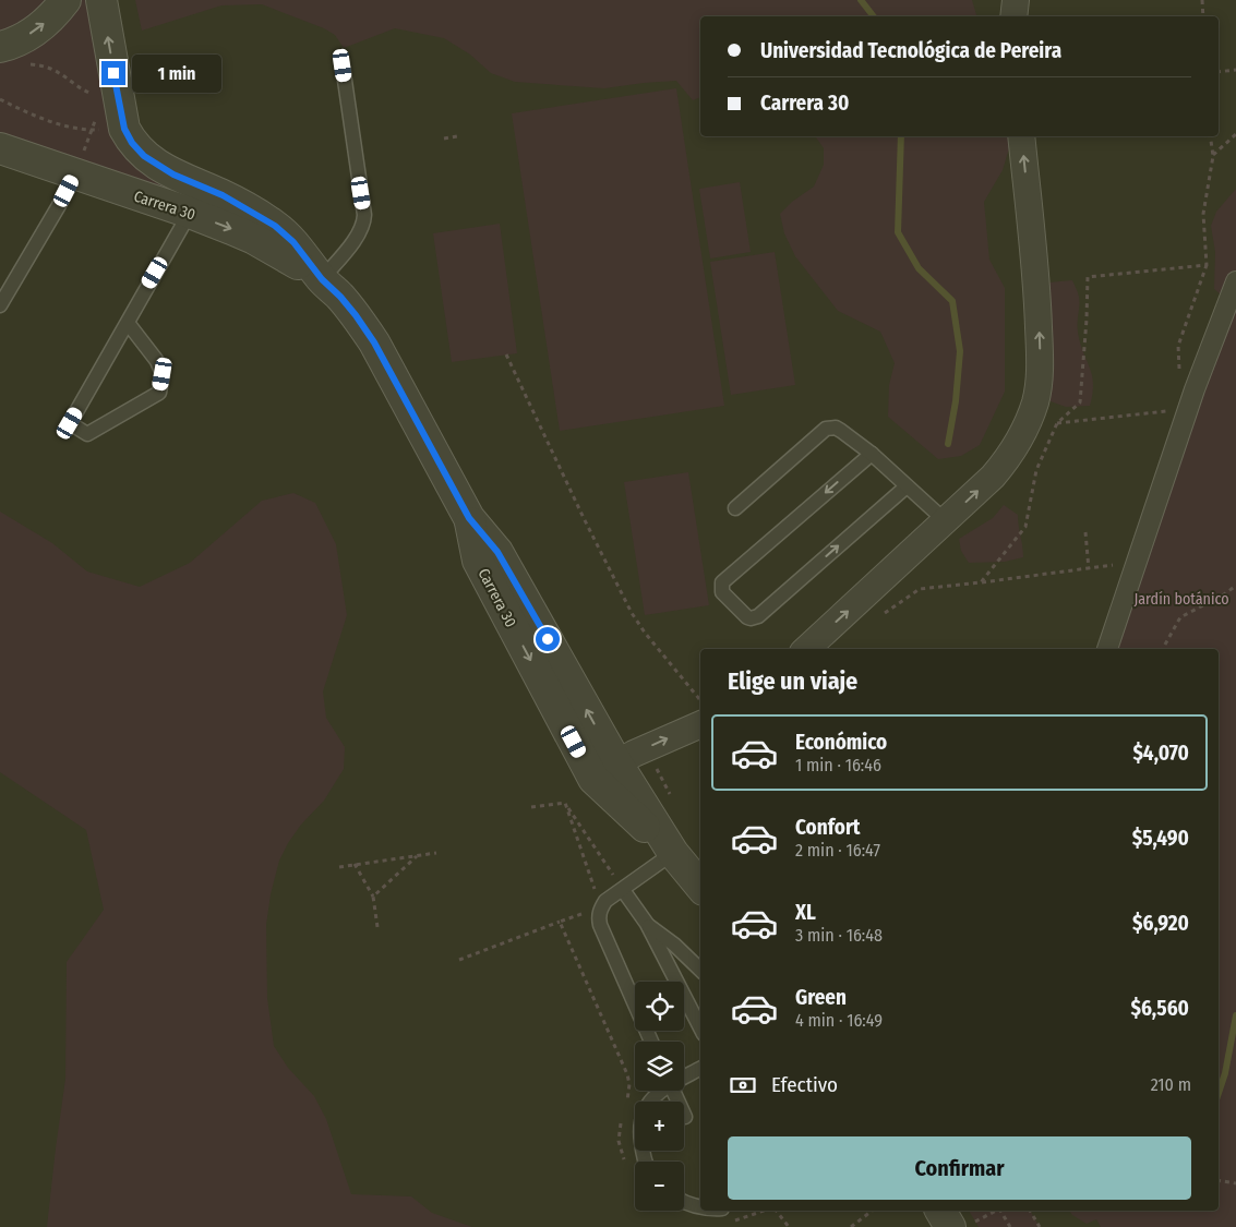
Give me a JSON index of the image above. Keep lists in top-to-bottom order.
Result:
{
  "streets": {
    "street": ["Carrera 30"]
  },
  "parks": ["Jardín botánico"],
  "page": {
    "banner": ["Universidad Tecnológica de Pereira", "Carrera 30"],
    "bubble": "1 min",
    "heading": "Elige un viaje",
    "list": [
      {
        "name": "Económico",
        "note": "1 min · 16:46",
        "value": "$4,070"
      },
      {
        "name": "Confort",
        "note": "2 min · 16:47",
        "value": "$5,490"
      },
      {
        "name": "XL",
        "note": "3 min · 16:48",
        "value": "$6,920"
      },
      {
        "name": "Green",
        "note": "4 min · 16:49",
        "value": "$6,560"
      }
    ],
    "map_buttons": ["+", "−"],
    "pay": ["Efectivo", "210 m"],
    "buttons": "Confirmar"
  }
}
